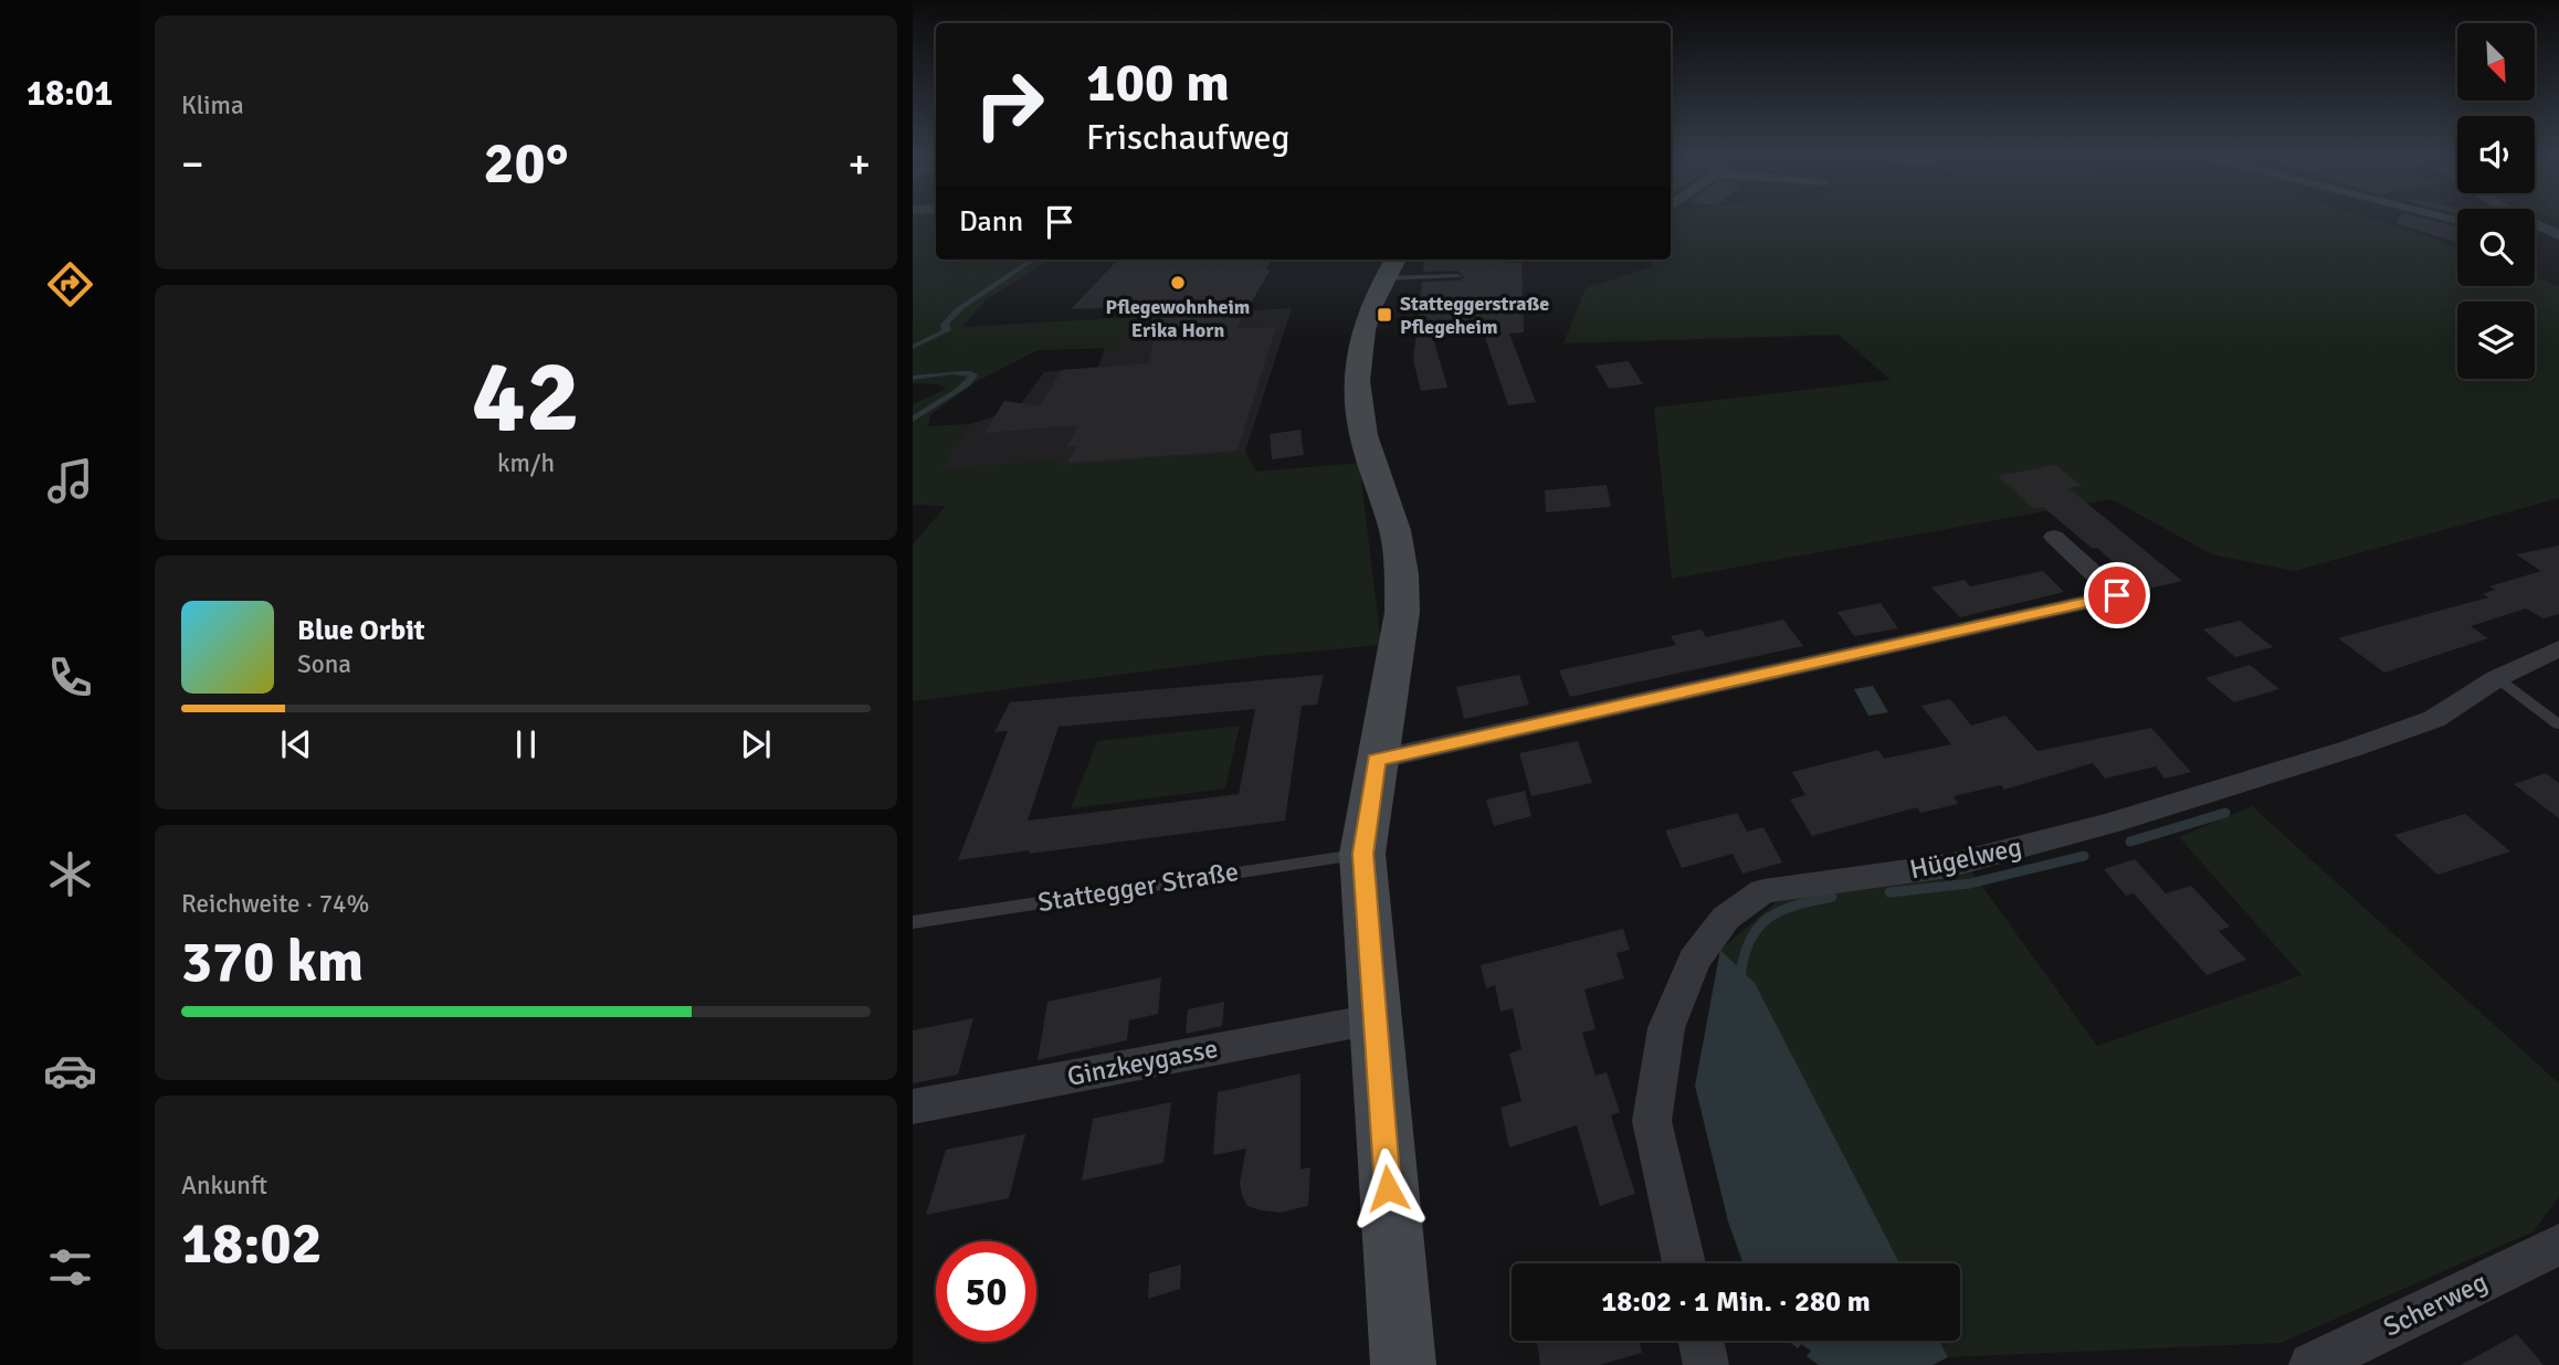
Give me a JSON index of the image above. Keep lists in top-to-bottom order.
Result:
{
  "streets": {
    "street": ["Hügelweg", "Ginzkeygasse", "Scherweg"],
    "lane": ["Stattegger Straße"]
  },
  "places": {
    "other": ["Pflegewohnheim Erika Horn"],
    "transit": ["Statteggerstraße Pflegeheim"]
  },
  "north": "bottom right",
  "page": {
    "tabs": "18:01",
    "tile": [
      "Klima",
      ["42", "km/h"],
      ["Reichweite · 74%", "370 km"],
      ["Ankunft", "18:02"]
    ],
    "turn": ["100 m", "Frischaufweg"],
    "heat": ["−", "20°", "+"],
    "then": "Dann",
    "song": ["Blue Orbit", "Sona"],
    "limit": "50",
    "trip": "18:02 · 1 Min. · 280 m"
  }
}
